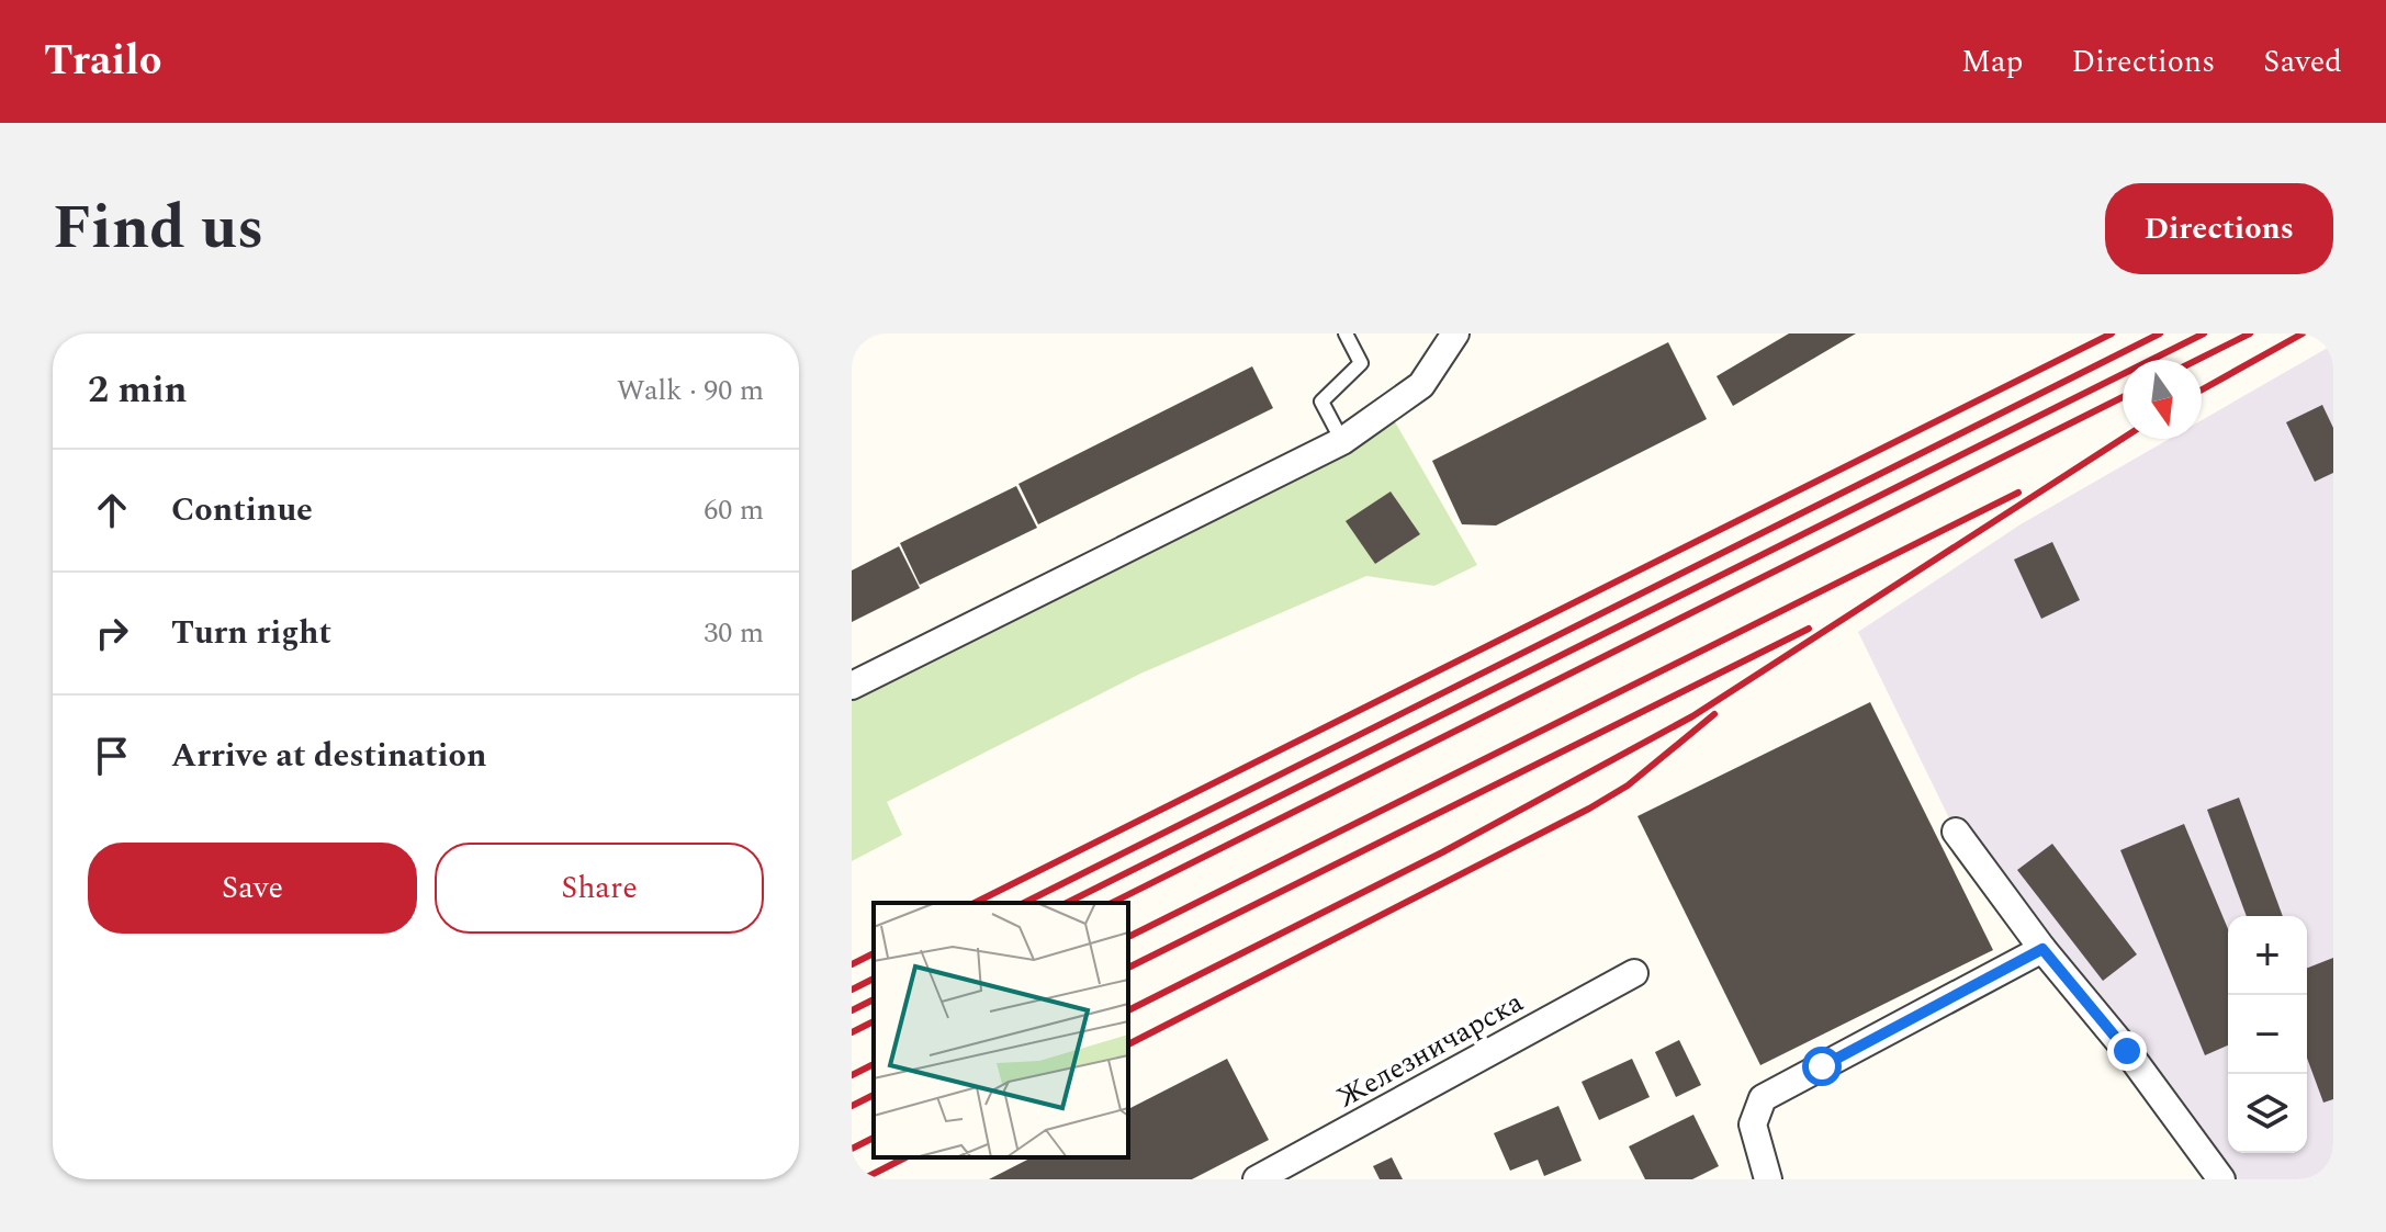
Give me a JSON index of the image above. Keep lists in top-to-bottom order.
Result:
{
  "streets": {
    "street": ["Железничарска"]
  },
  "north": "bottom",
  "page": {
    "header": "Trailo",
    "nav": ["Map", "Directions", "Saved"],
    "title": "Find us",
    "buttons": [
      "Directions",
      ["Save", "Share"]
    ],
    "heading": ["2 min", "Walk · 90 m"],
    "list": [
      ["Continue", "60 m"],
      ["Turn right", "30 m"],
      "Arrive at destination"
    ],
    "map_buttons": ["+", "−"]
  }
}
